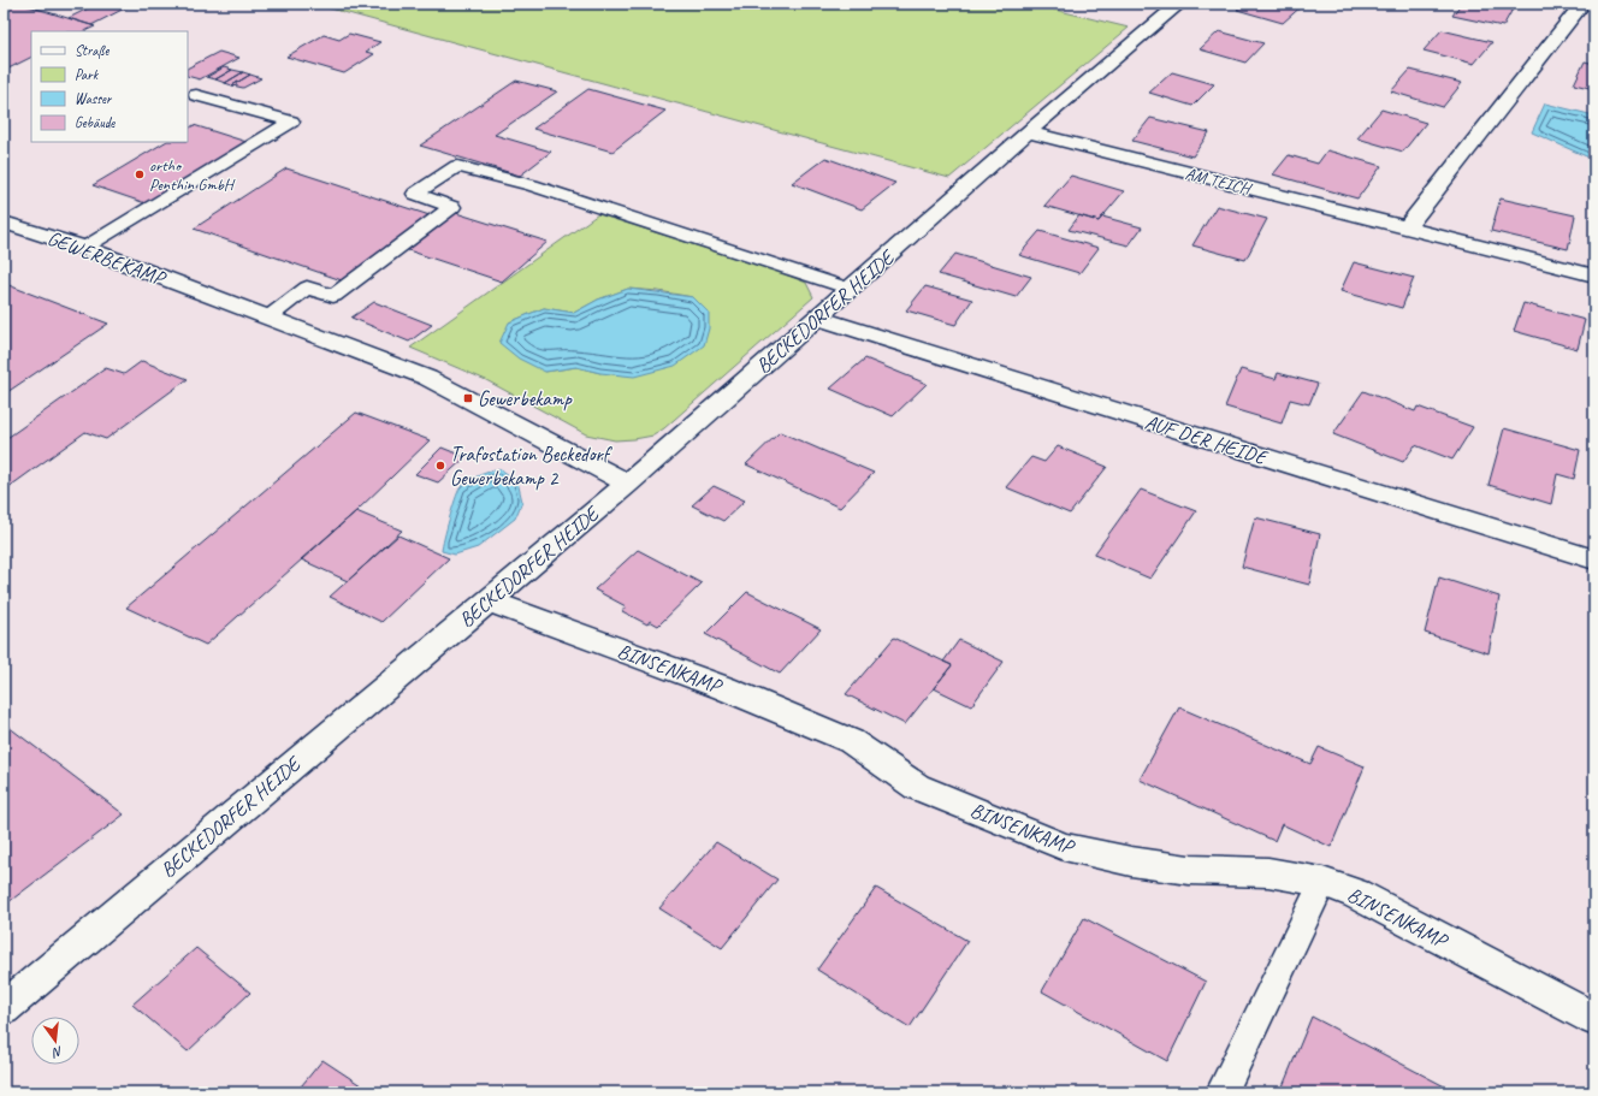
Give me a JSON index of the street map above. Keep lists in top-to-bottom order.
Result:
{
  "streets": {
    "street": [
      "AM TEICH",
      "GEWERBEKAMP",
      "BECKEDORFER HEIDE",
      "AUF DER HEIDE",
      "BINSENKAMP"
    ]
  },
  "crossings": [
    ["AM TEICH", "BECKEDORFER HEIDE"],
    ["GEWERBEKAMP", "BECKEDORFER HEIDE"],
    ["BECKEDORFER HEIDE", "AUF DER HEIDE"],
    ["BECKEDORFER HEIDE", "BINSENKAMP"]
  ],
  "places": {
    "other": ["ortho Penthin GmbH", "Trafostation Beckedorf Gewerbekamp 2"],
    "transit": ["Gewerbekamp"]
  },
  "legend": [
    "Straße",
    "Park",
    "Wasser",
    "Gebäude"
  ],
  "north": "bottom"
}
